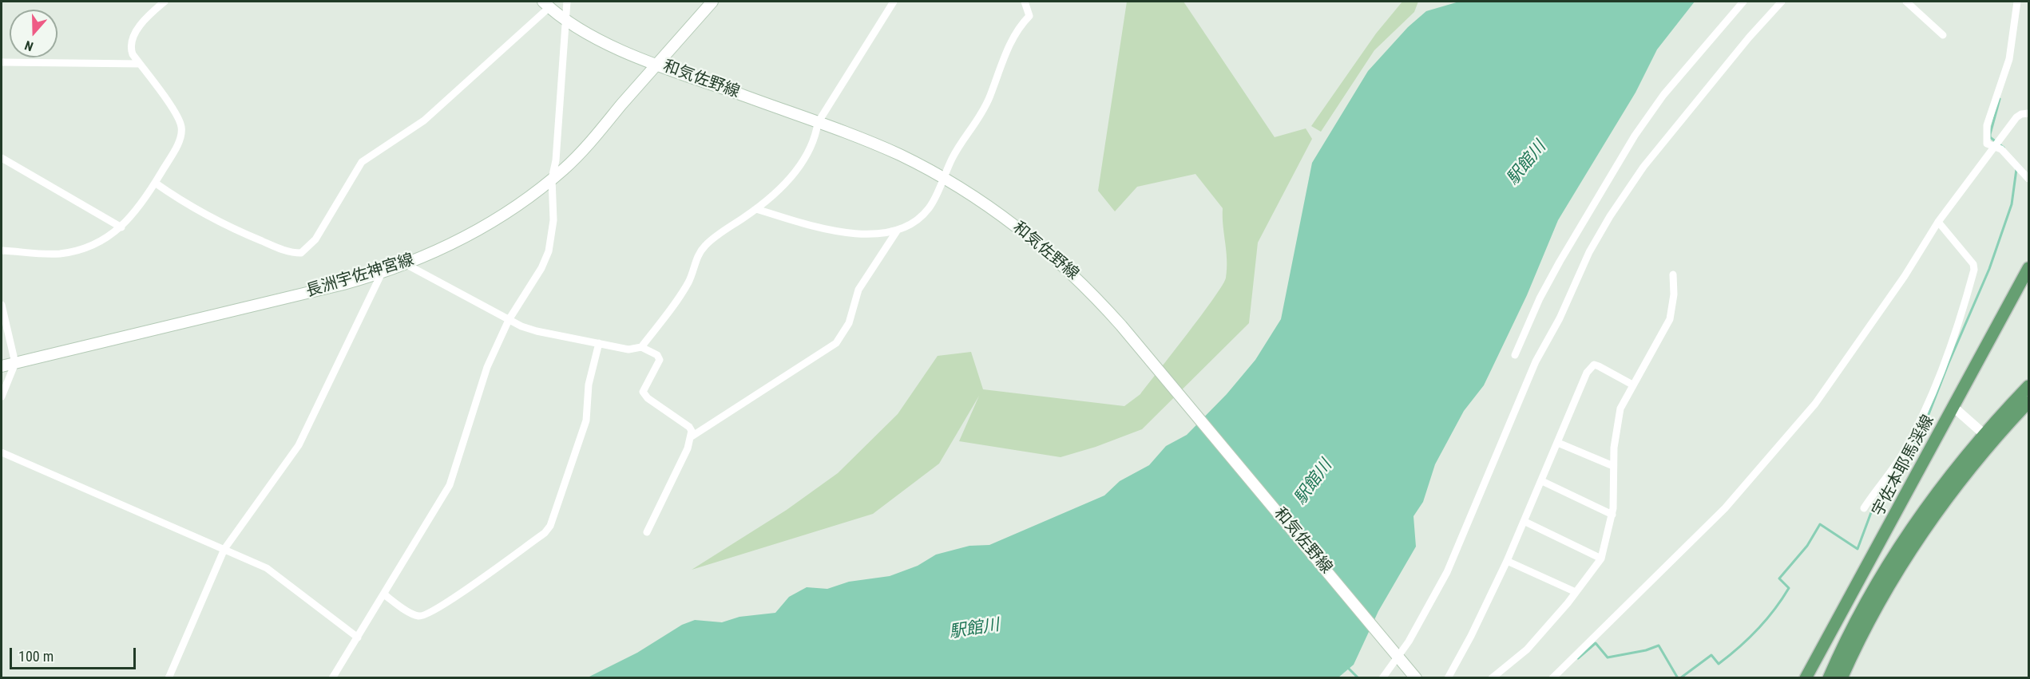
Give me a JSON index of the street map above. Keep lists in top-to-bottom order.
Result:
{
  "streets": {
    "main road": ["和気佐野線", "長洲宇佐神宮線", "宇佐本耶馬渓線"]
  },
  "crossings": [
    ["和気佐野線", "長洲宇佐神宮線"]
  ],
  "water": ["駅館川"],
  "scale_bar": "100 m",
  "north": "bottom"
}
